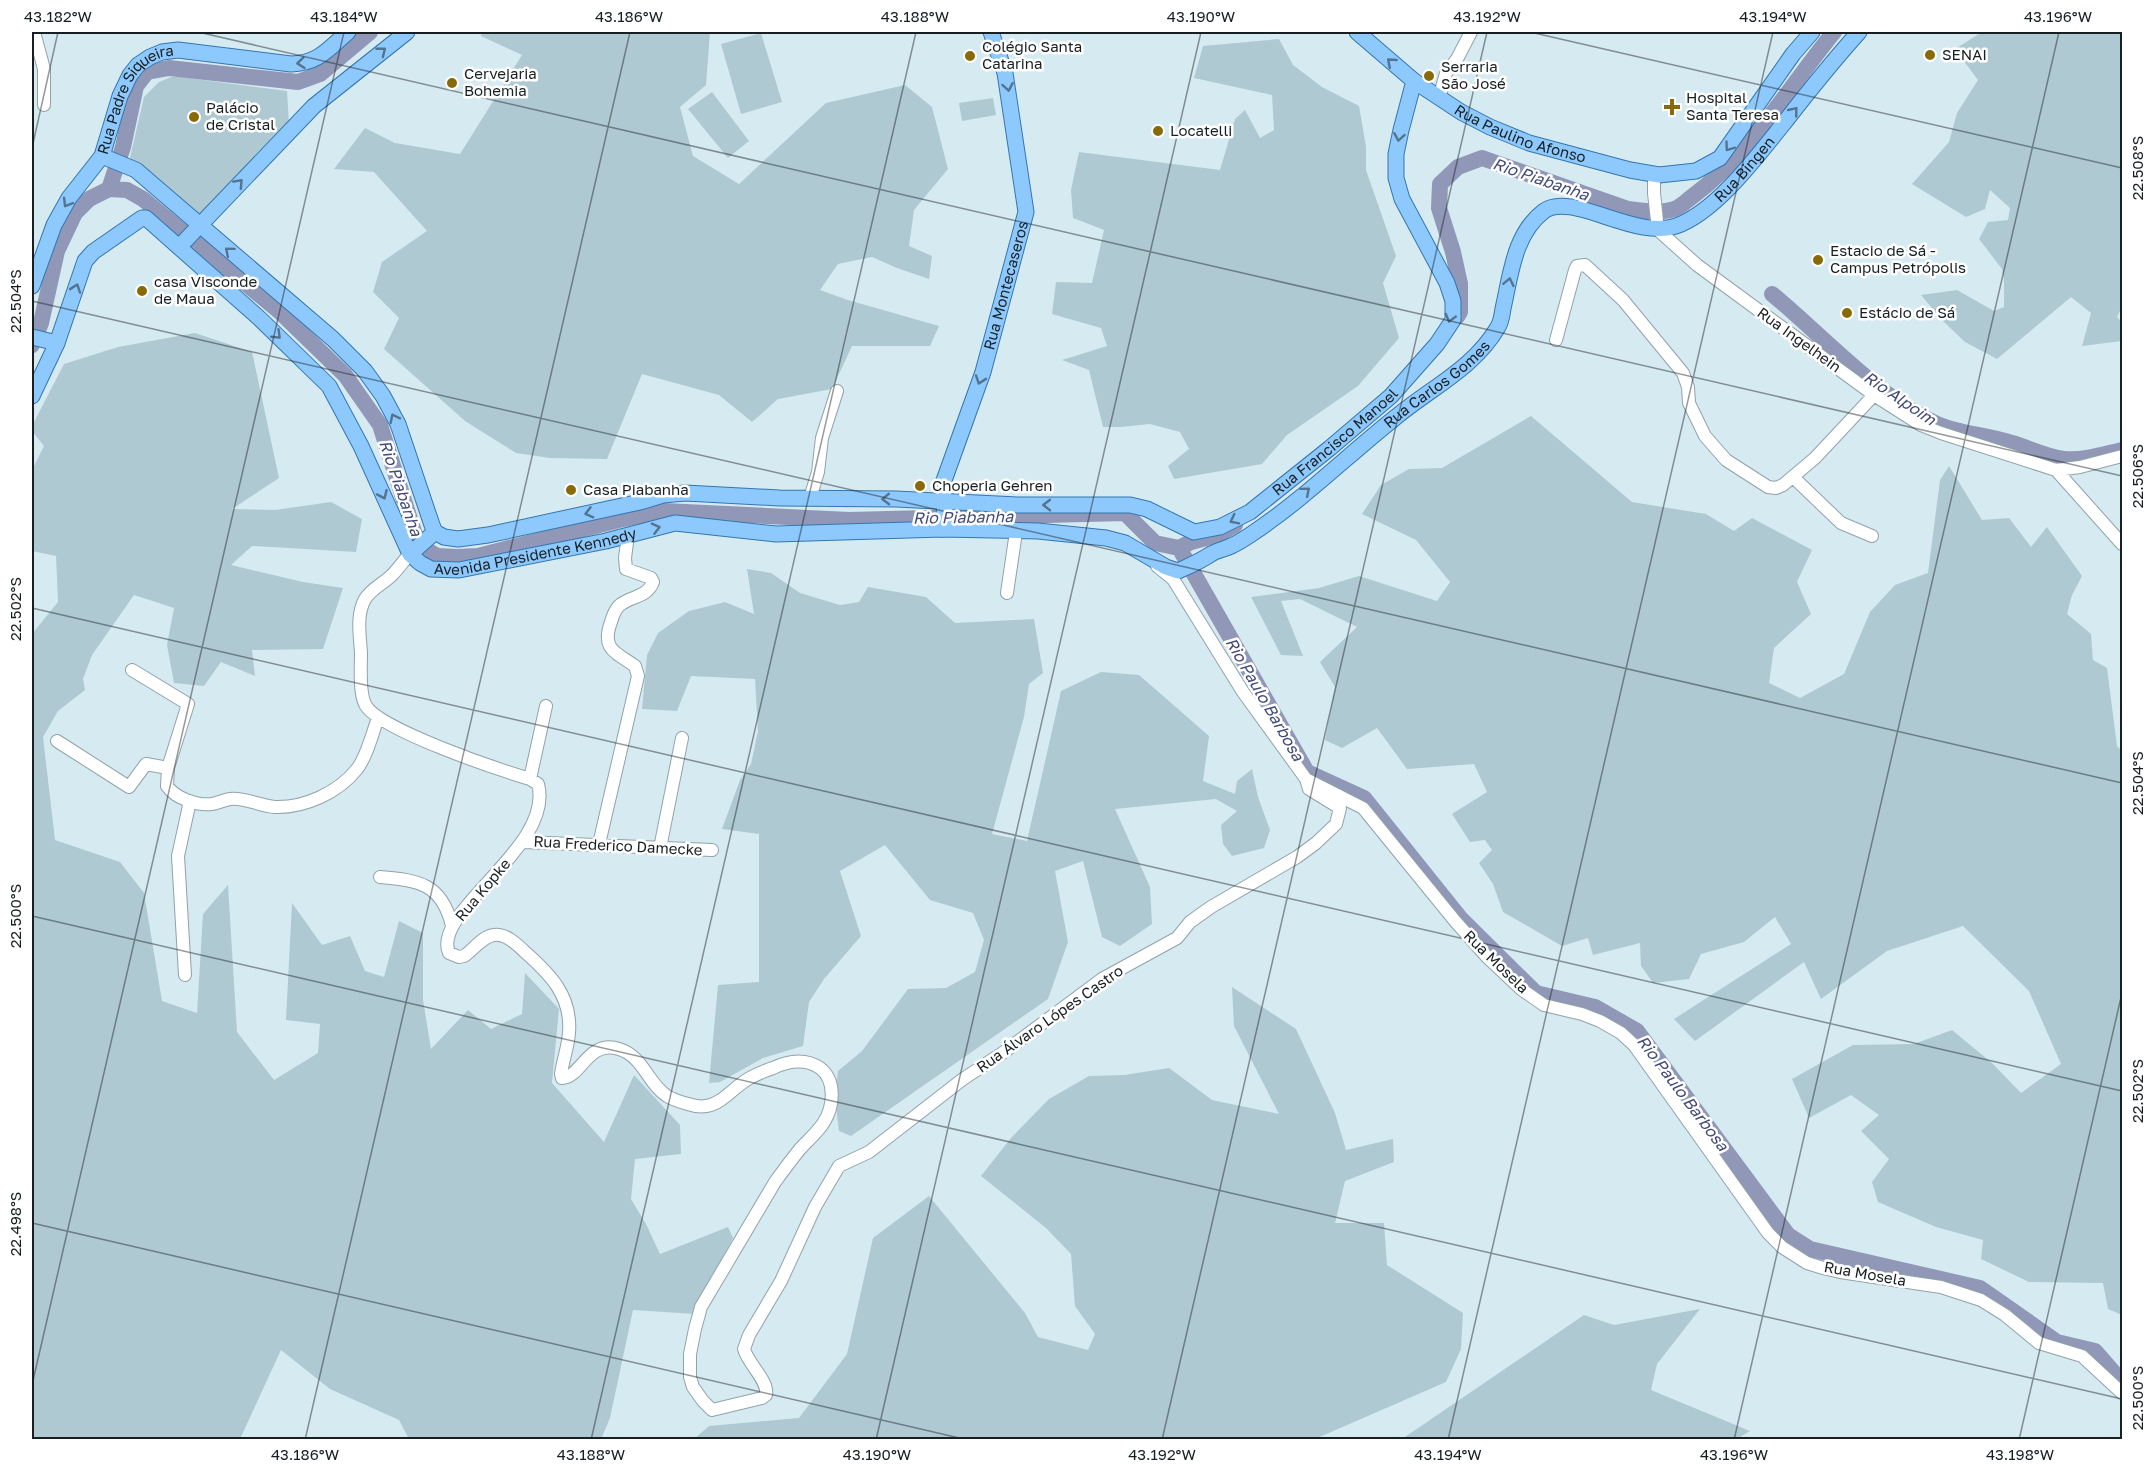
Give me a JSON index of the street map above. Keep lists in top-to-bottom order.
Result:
{
  "streets": {
    "main road": [
      "Rua Padre Siqueira",
      "Rua Paulino Afonso",
      "Rua Bingen",
      "Rua Montecaseros",
      "Rua Carlos Gomes",
      "Rua Francisco Manoel",
      "Avenida Presidente Kennedy"
    ],
    "street": [
      "Rua Ingelhein",
      "Rua Frederico Damecke",
      "Rua Kopke",
      "Rua Mosela",
      "Rua Álvaro Lópes Castro"
    ]
  },
  "crossings": [
    ["Rua Paulino Afonso", "Rua Bingen"],
    ["Rua Paulino Afonso", "Rua Francisco Manoel"],
    ["Rua Bingen", "Rua Ingelhein"],
    ["Rua Bingen", "Rua Carlos Gomes"],
    ["Rua Montecaseros", "Rua Francisco Manoel"],
    ["Rua Montecaseros", "Avenida Presidente Kennedy"],
    ["Rua Ingelhein", "Rua Carlos Gomes"],
    ["Rua Carlos Gomes", "Avenida Presidente Kennedy"],
    ["Rua Carlos Gomes", "Rua Mosela"],
    ["Rua Francisco Manoel", "Avenida Presidente Kennedy"],
    ["Avenida Presidente Kennedy", "Rua Mosela"],
    ["Rua Frederico Damecke", "Rua Kopke"],
    ["Rua Kopke", "Rua Álvaro Lópes Castro"],
    ["Rua Mosela", "Rua Álvaro Lópes Castro"]
  ],
  "one_way": ["Rua Montecaseros", "Rua Carlos Gomes"],
  "water": ["Rio Piabanha", "Rio Alpoim", "Rio Paulo Barbosa"],
  "places": {
    "other": [
      "SENAI",
      "Colégio Santa Catarina",
      "Serraria São José",
      "Cervejaria Bohemia",
      "Palácio de Cristal",
      "Locatelli",
      "Estacio de Sá - Campus Petrópolis",
      "casa Visconde de Maua",
      "Estácio de Sá",
      "Choperia Gehren",
      "Casa Piabanha"
    ],
    "health": ["Hospital Santa Teresa"]
  },
  "coordinates": [
    "43.182°W",
    "43.184°W",
    "43.186°W",
    "43.188°W",
    "43.190°W",
    "43.192°W",
    "43.194°W",
    "43.196°W",
    "22.508°S",
    "22.504°S",
    "22.506°S",
    "22.502°S",
    "22.500°S",
    "22.498°S",
    "43.198°W"
  ]
}
